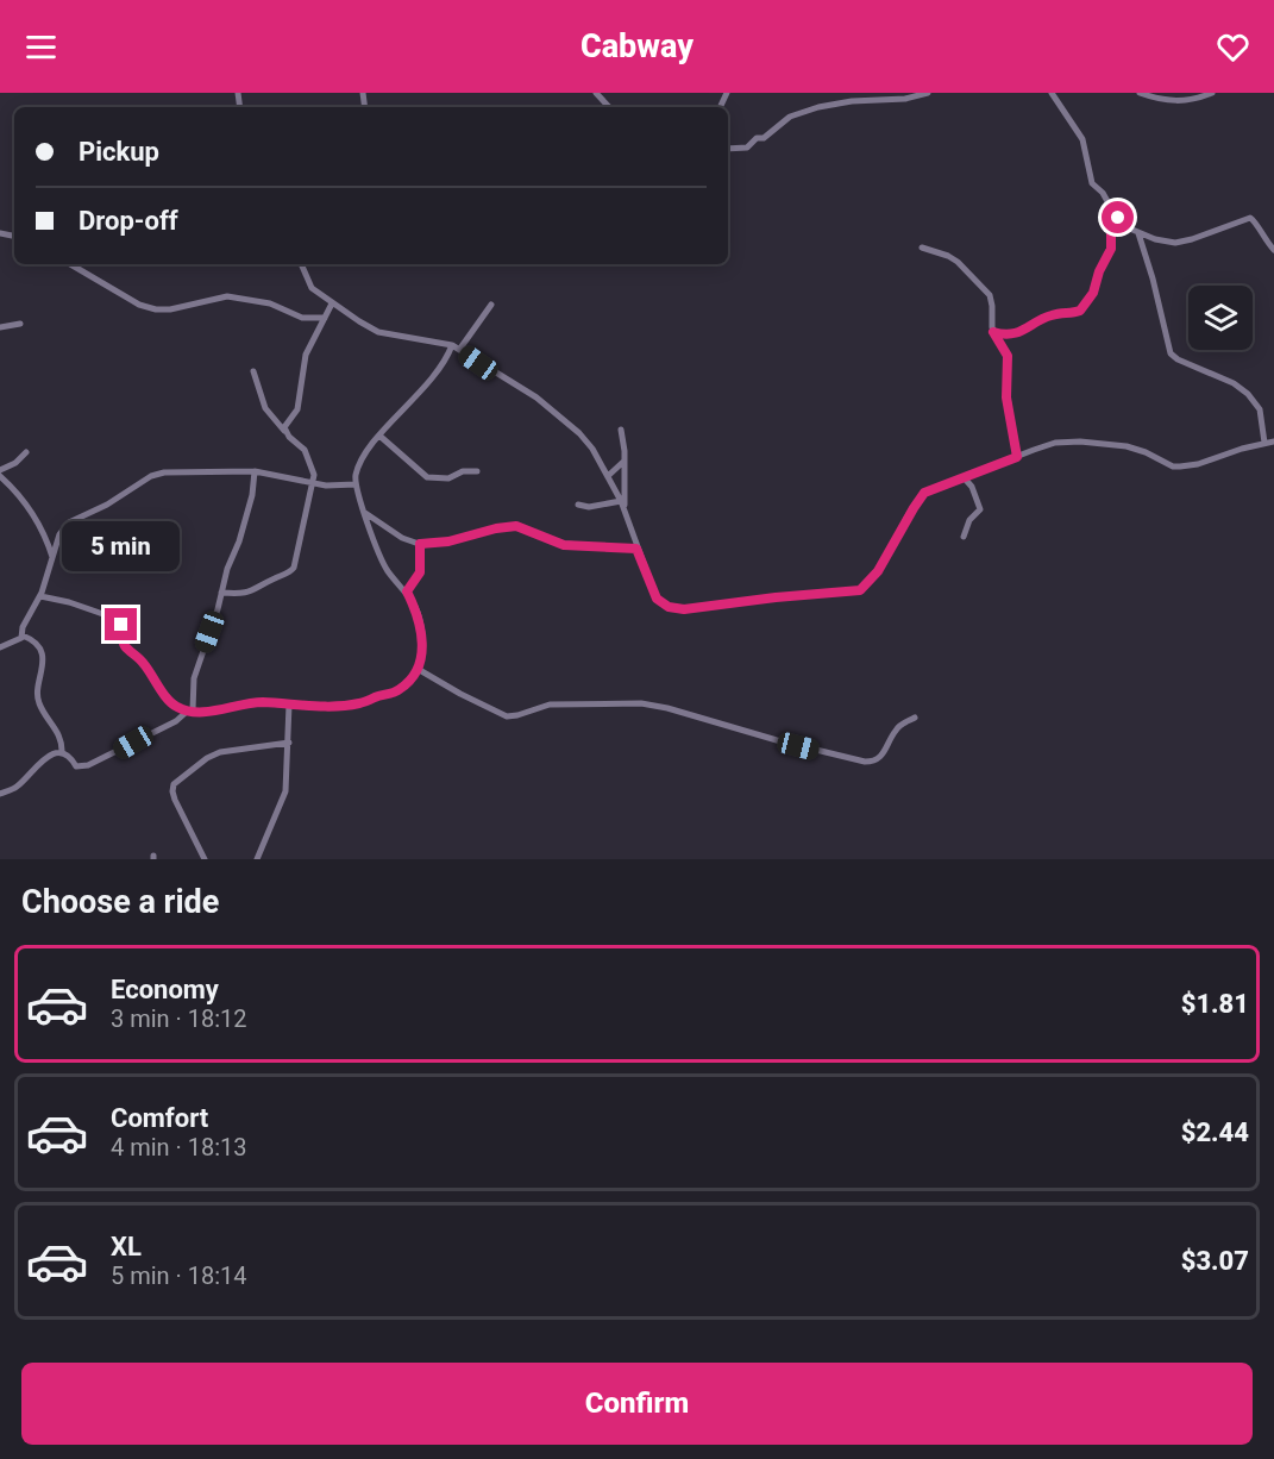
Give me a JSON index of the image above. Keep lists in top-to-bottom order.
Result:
{
  "page": {
    "header": "Cabway",
    "banner": ["Pickup", "Drop-off"],
    "bubble": "5 min",
    "heading": "Choose a ride",
    "list": [
      {
        "name": "Economy",
        "note": "3 min · 18:12",
        "value": "$1.81"
      },
      {
        "name": "Comfort",
        "note": "4 min · 18:13",
        "value": "$2.44"
      },
      {
        "name": "XL",
        "note": "5 min · 18:14",
        "value": "$3.07"
      }
    ],
    "buttons": "Confirm"
  }
}
